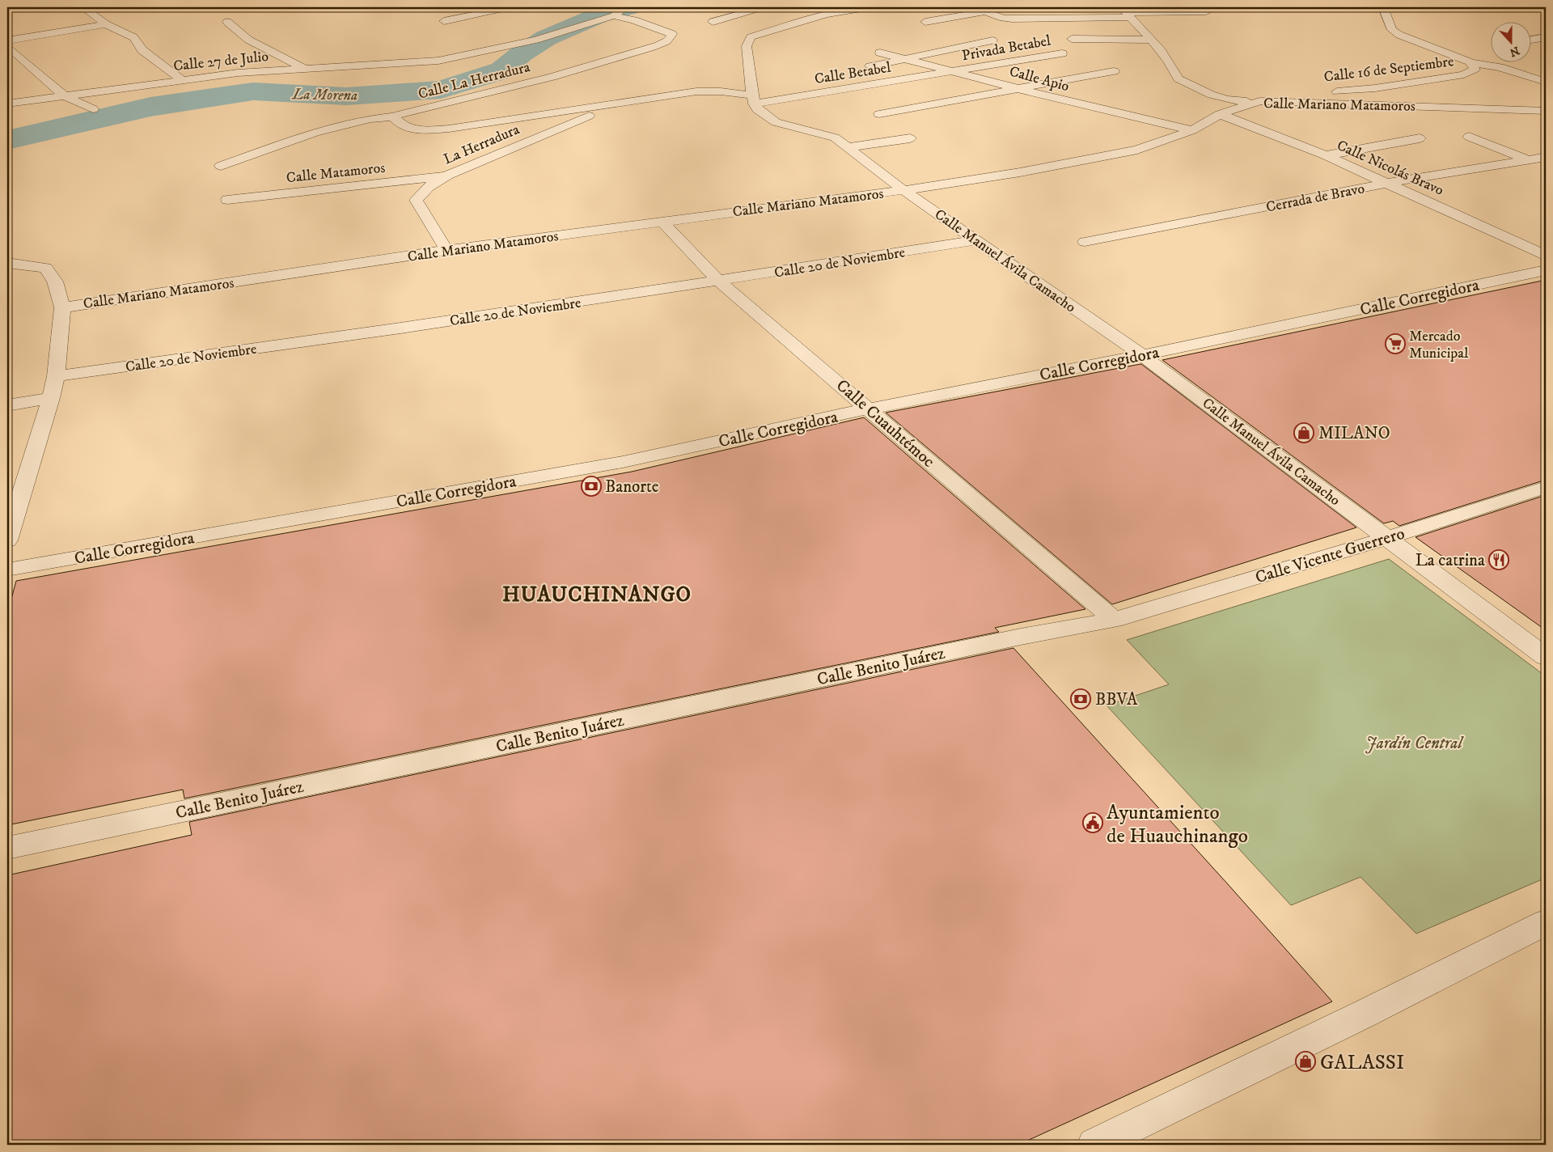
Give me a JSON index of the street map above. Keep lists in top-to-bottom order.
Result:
{
  "streets": {
    "street": [
      "Privada Betabel",
      "Calle 27 de Julio",
      "Calle 16 de Septiembre",
      "Calle Betabel",
      "Calle Apio",
      "Calle La Herradura",
      "Calle Mariano Matamoros",
      "La Herradura",
      "Calle Nicolás Bravo",
      "Calle Matamoros",
      "Cerrada de Bravo",
      "Calle Manuel Ávila Camacho",
      "Calle 20 de Noviembre",
      "Calle Corregidora",
      "Calle Cuauhtémoc",
      "Calle Vicente Guerrero",
      "Calle Benito Juárez"
    ]
  },
  "crossings": [
    ["Privada Betabel", "Calle Betabel"],
    ["Privada Betabel", "Calle Apio"],
    ["Calle 27 de Julio", "Calle La Herradura"],
    ["Calle 16 de Septiembre", "Calle Mariano Matamoros"],
    ["Calle Betabel", "Calle Apio"],
    ["Calle Betabel", "La Herradura"],
    ["Calle Betabel", "Calle Manuel Ávila Camacho"],
    ["Calle Apio", "Calle Mariano Matamoros"],
    ["Calle La Herradura", "La Herradura"],
    ["Calle Mariano Matamoros", "La Herradura"],
    ["Calle Mariano Matamoros", "Calle Nicolás Bravo"],
    ["Calle Mariano Matamoros", "Calle Manuel Ávila Camacho"],
    ["Calle Mariano Matamoros", "Calle Cuauhtémoc"],
    ["La Herradura", "Calle Matamoros"],
    ["La Herradura", "Calle Manuel Ávila Camacho"],
    ["Calle Nicolás Bravo", "Cerrada de Bravo"],
    ["Calle Manuel Ávila Camacho", "Calle 20 de Noviembre"],
    ["Calle Manuel Ávila Camacho", "Calle Corregidora"],
    ["Calle Manuel Ávila Camacho", "Calle Vicente Guerrero"],
    ["Calle 20 de Noviembre", "Calle Cuauhtémoc"],
    ["Calle Corregidora", "Calle Cuauhtémoc"],
    ["Calle Cuauhtémoc", "Calle Vicente Guerrero"],
    ["Calle Cuauhtémoc", "Calle Benito Juárez"],
    ["Calle Vicente Guerrero", "Calle Benito Juárez"]
  ],
  "districts": ["HUAUCHINANGO"],
  "water": ["La Morena"],
  "parks": ["Jardín Central"],
  "places": {
    "supermarket": ["Mercado Municipal"],
    "shop": ["MILANO", "GALASSI"],
    "bank": ["Banorte", "BBVA"],
    "restaurant": ["La catrina"],
    "public building": ["Ayuntamiento de Huauchinango"]
  },
  "north": "bottom"
}
